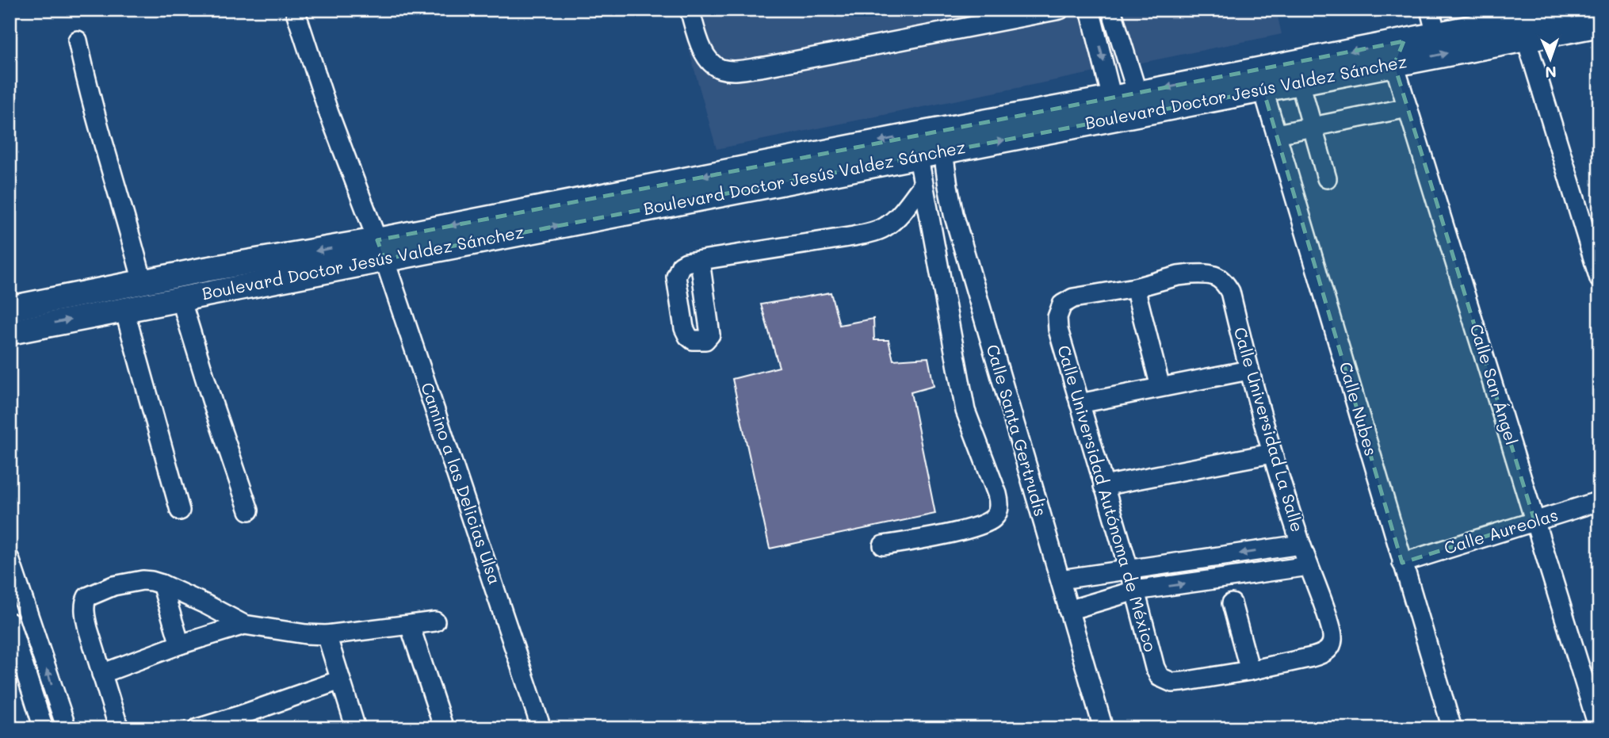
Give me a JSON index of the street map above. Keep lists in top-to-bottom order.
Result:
{
  "streets": {
    "main road": ["Boulevard Doctor Jesús Valdez Sánchez"],
    "street": [
      "Calle San Ángel",
      "Calle Nubes",
      "Calle Universidad La Salle",
      "Calle Santa Gertrudis",
      "Camino a las Delicias Ulsa",
      "Calle Universidad Autónoma de México",
      "Calle Aureolas"
    ]
  },
  "crossings": [
    ["Boulevard Doctor Jesús Valdez Sánchez", "Calle San Ángel"],
    ["Boulevard Doctor Jesús Valdez Sánchez", "Calle Nubes"],
    ["Boulevard Doctor Jesús Valdez Sánchez", "Calle Santa Gertrudis"],
    ["Boulevard Doctor Jesús Valdez Sánchez", "Camino a las Delicias Ulsa"],
    ["Calle San Ángel", "Calle Aureolas"],
    ["Calle Nubes", "Calle Aureolas"],
    ["Calle Universidad La Salle", "Calle Universidad Autónoma de México"]
  ],
  "north": "bottom"
}
